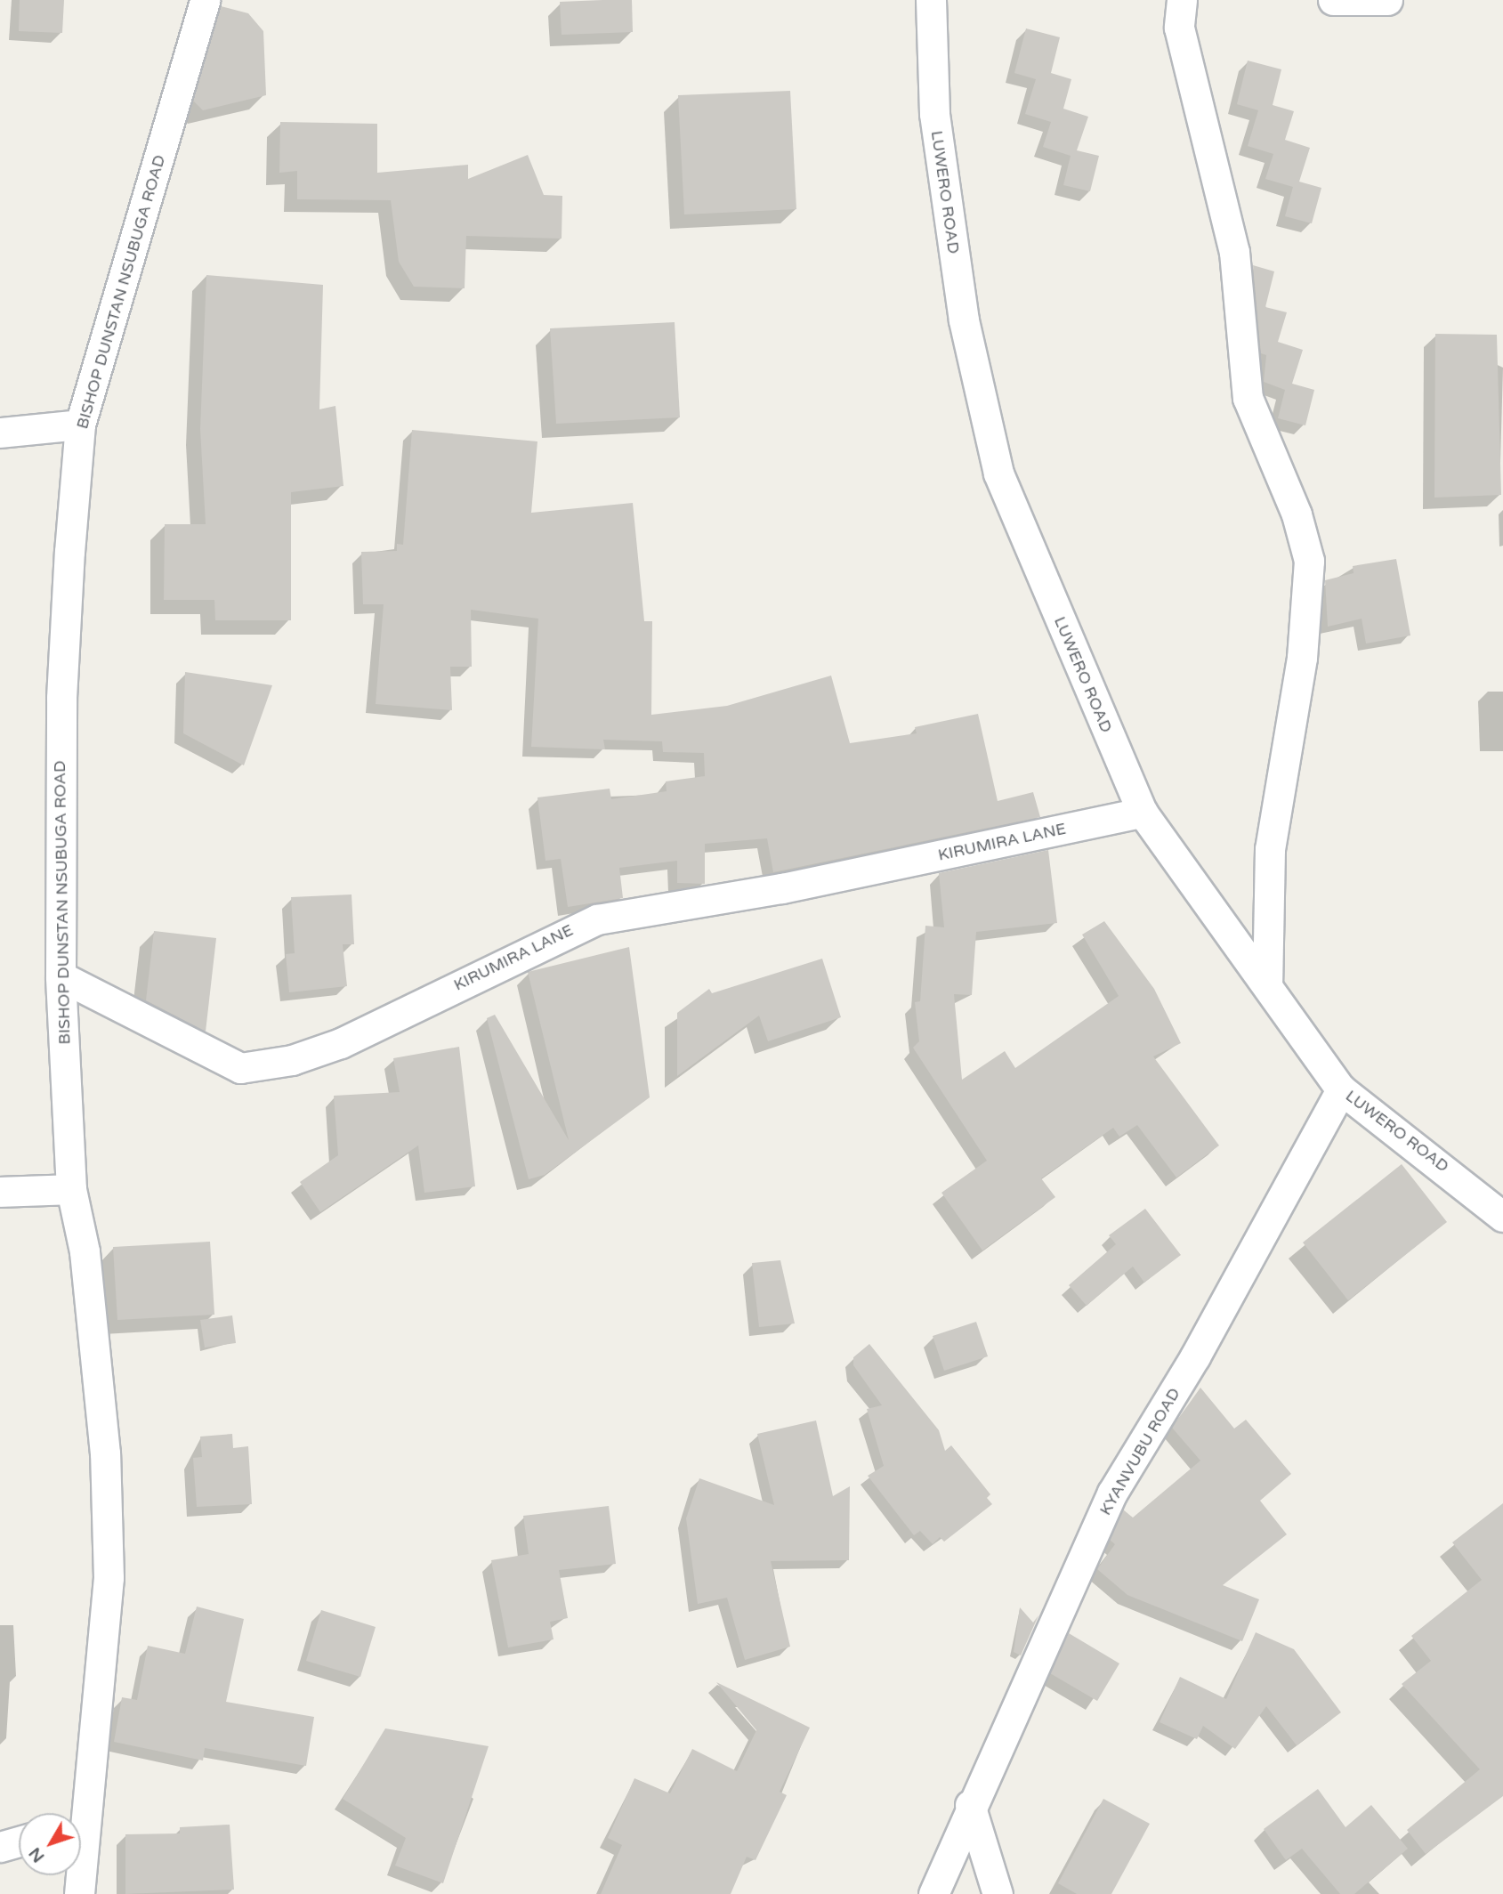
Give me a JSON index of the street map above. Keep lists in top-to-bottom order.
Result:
{
  "streets": {
    "street": [
      "LUWERO ROAD",
      "BISHOP DUNSTAN NSUBUGA ROAD",
      "KIRUMIRA LANE",
      "KYANVUBU ROAD"
    ]
  },
  "crossings": [
    ["LUWERO ROAD", "KIRUMIRA LANE"],
    ["LUWERO ROAD", "KYANVUBU ROAD"],
    ["BISHOP DUNSTAN NSUBUGA ROAD", "KIRUMIRA LANE"]
  ],
  "north": "bottom left"
}
